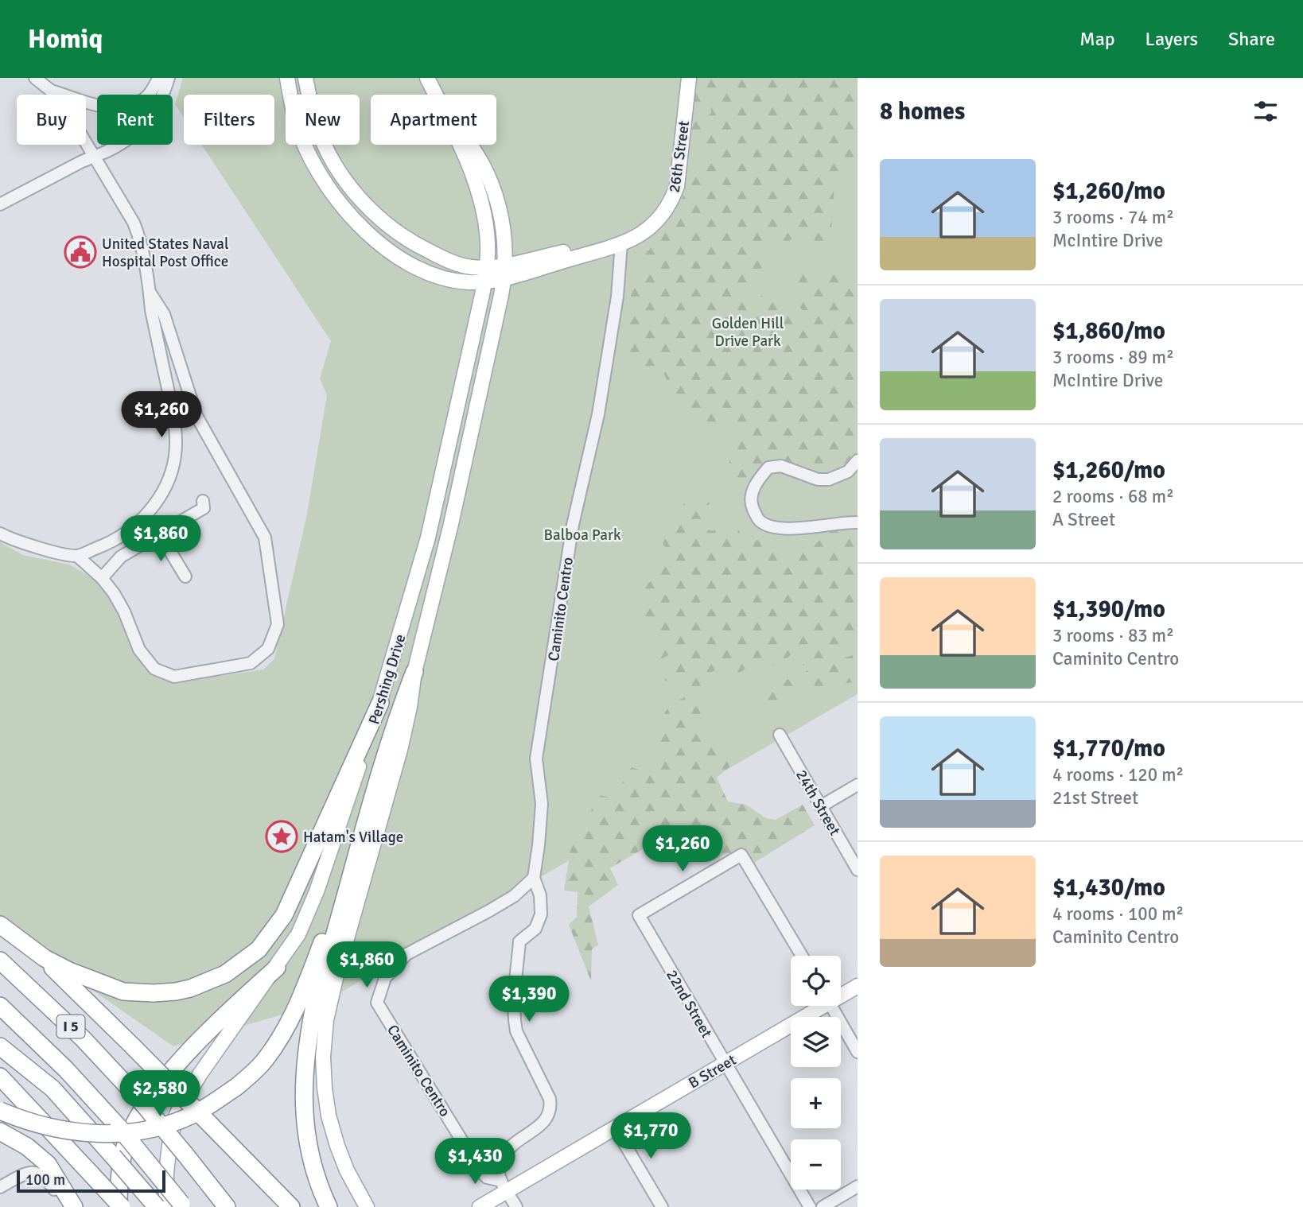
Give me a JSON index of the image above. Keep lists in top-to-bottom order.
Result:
{
  "streets": {
    "highway": ["I 5"],
    "main road": ["26th Street", "Pershing Drive", "B Street"],
    "street": ["Caminito Centro", "24th Street", "22nd Street"]
  },
  "crossings": [
    ["26th Street", "Caminito Centro"],
    ["26th Street", "Pershing Drive"],
    ["Caminito Centro", "B Street"],
    ["Pershing Drive", "I 5"],
    ["22nd Street", "B Street"]
  ],
  "parks": ["Golden Hill Drive Park", "Balboa Park"],
  "places": {
    "public building": ["United States Naval Hospital Post Office"],
    "place": ["Hatam's Village"]
  },
  "scale_bar": "100 m",
  "page": {
    "header": "Homiq",
    "nav": ["Map", "Layers", "Share"],
    "heading": "8 homes",
    "chip": [
      "Buy",
      "Rent",
      "Filters",
      "New",
      "Apartment"
    ],
    "list": [
      {
        "name": "$1,260/mo",
        "note": "3 rooms · 74 m² · McIntire Drive"
      },
      {
        "name": "$1,860/mo",
        "note": "3 rooms · 89 m² · McIntire Drive"
      },
      {
        "name": "$1,260/mo",
        "note": "2 rooms · 68 m² · A Street"
      },
      {
        "name": "$1,390/mo",
        "note": "3 rooms · 83 m² · Caminito Centro"
      },
      {
        "name": "$1,770/mo",
        "note": "4 rooms · 120 m² · 21st Street"
      },
      {
        "name": "$1,430/mo",
        "note": "4 rooms · 100 m² · Caminito Centro"
      }
    ],
    "price": [
      "$1,260",
      "$1,860",
      "$1,260",
      "$1,860",
      "$1,390",
      "$2,580",
      "$1,770",
      "$1,430"
    ],
    "map_buttons": ["+", "−"],
    "scale": "100 m"
  }
}
